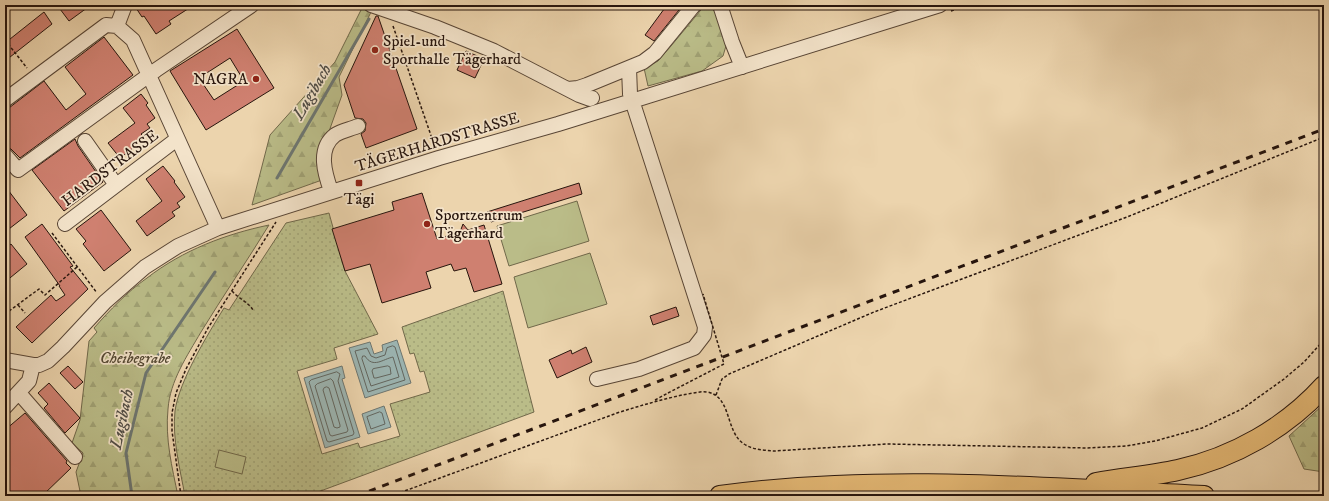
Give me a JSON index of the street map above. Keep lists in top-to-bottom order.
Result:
{
  "streets": {
    "street": ["TÄGERHARDSTRASSE", "HARDSTRASSE"]
  },
  "crossings": [
    ["TÄGERHARDSTRASSE", "HARDSTRASSE"]
  ],
  "water": ["Lugibach"],
  "parks": ["Cheibegrabe"],
  "places": {
    "other": ["Spiel-und Sporthalle Tägerhard", "NAGRA", "Sportzentrum Tägerhard"],
    "transit": ["Tägi"]
  }
}
